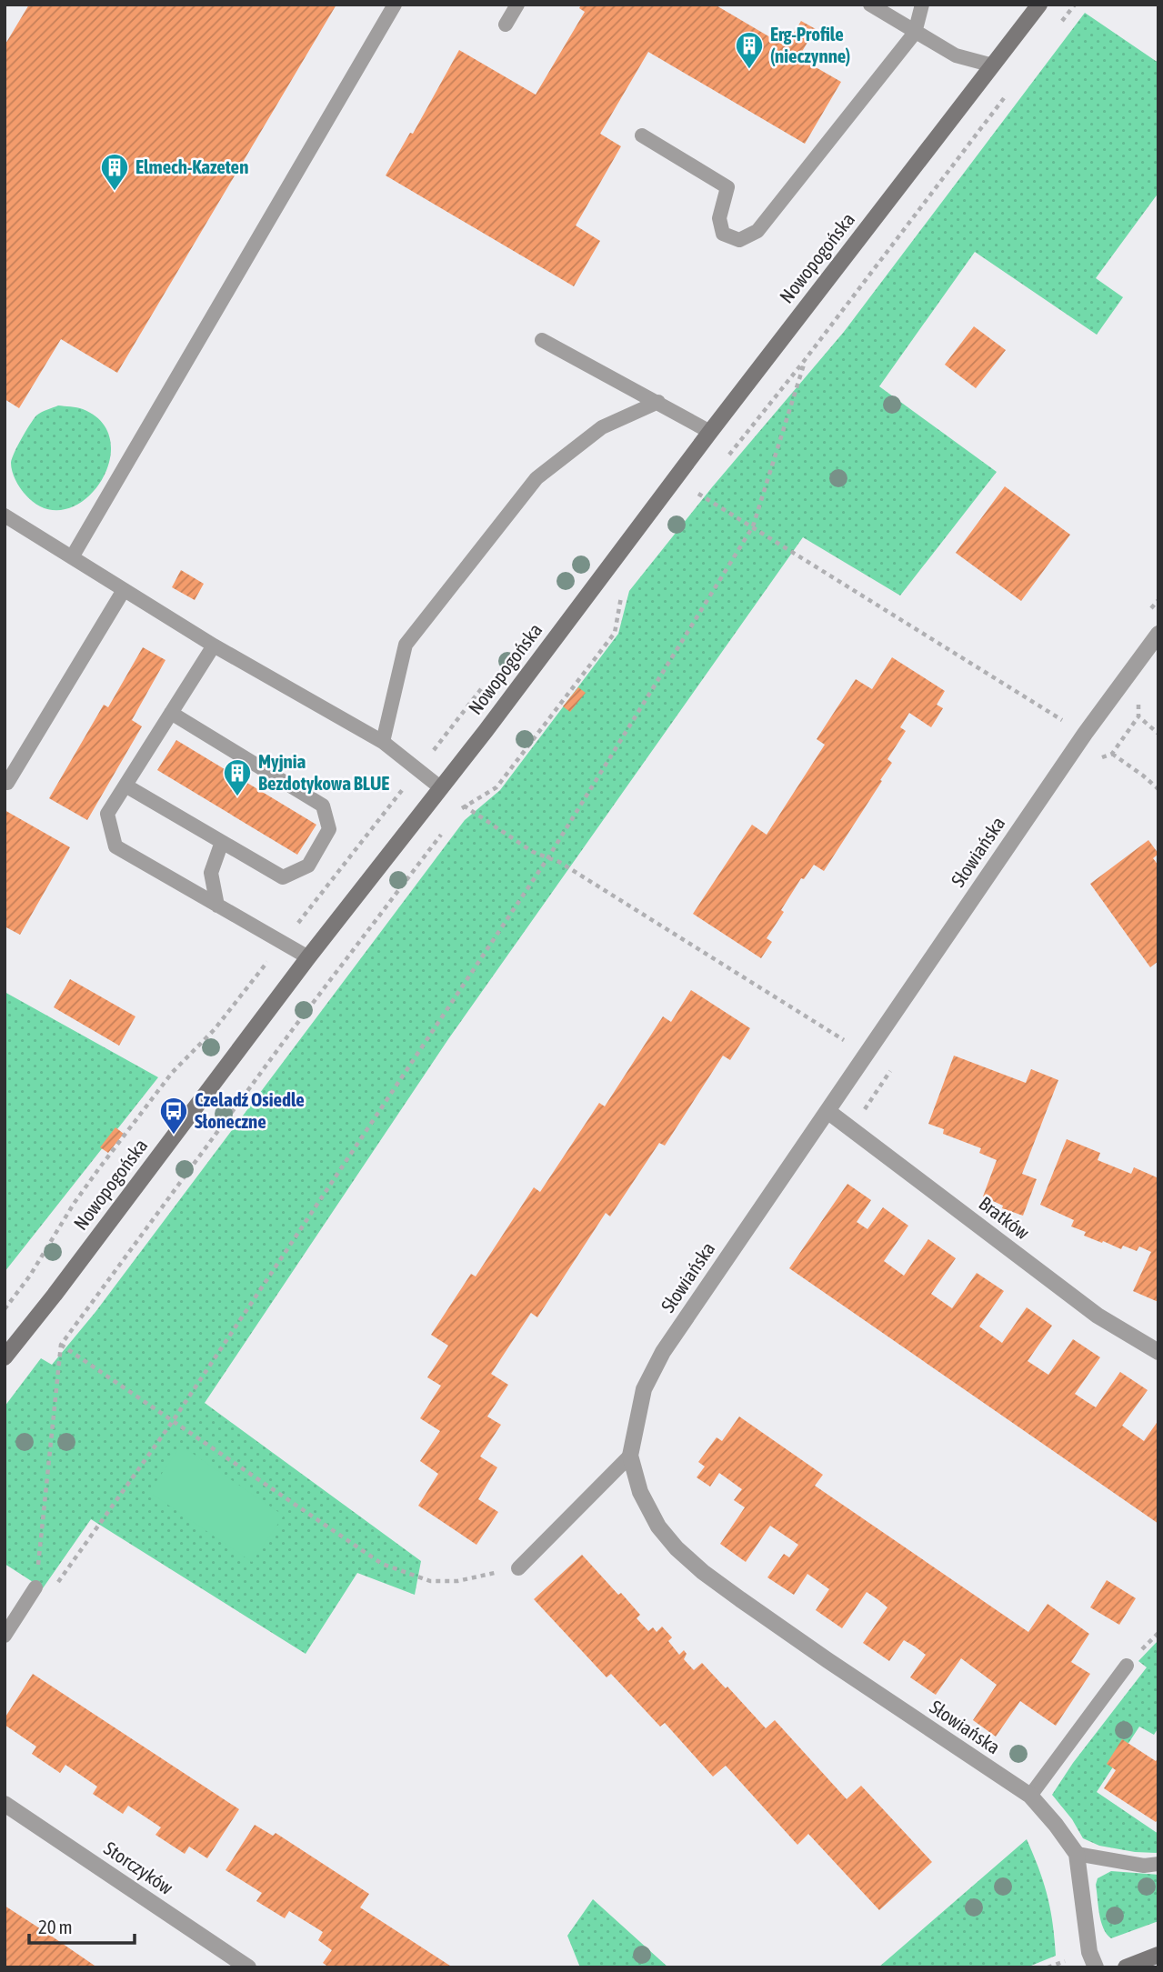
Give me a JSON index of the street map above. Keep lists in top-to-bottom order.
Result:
{
  "streets": {
    "street": [
      "Nowopogońska",
      "Słowiańska",
      "Bratków",
      "Storczyków"
    ]
  },
  "crossings": [
    ["Słowiańska", "Bratków"]
  ],
  "places": {
    "building": ["Erg-Profile (nieczynne)", "Elmech-Kazeten", "Myjnia Bezdotykowa BLUE"],
    "bus stop": ["Czeladź Osiedle Słoneczne"]
  },
  "scale_bar": "20 m"
}
